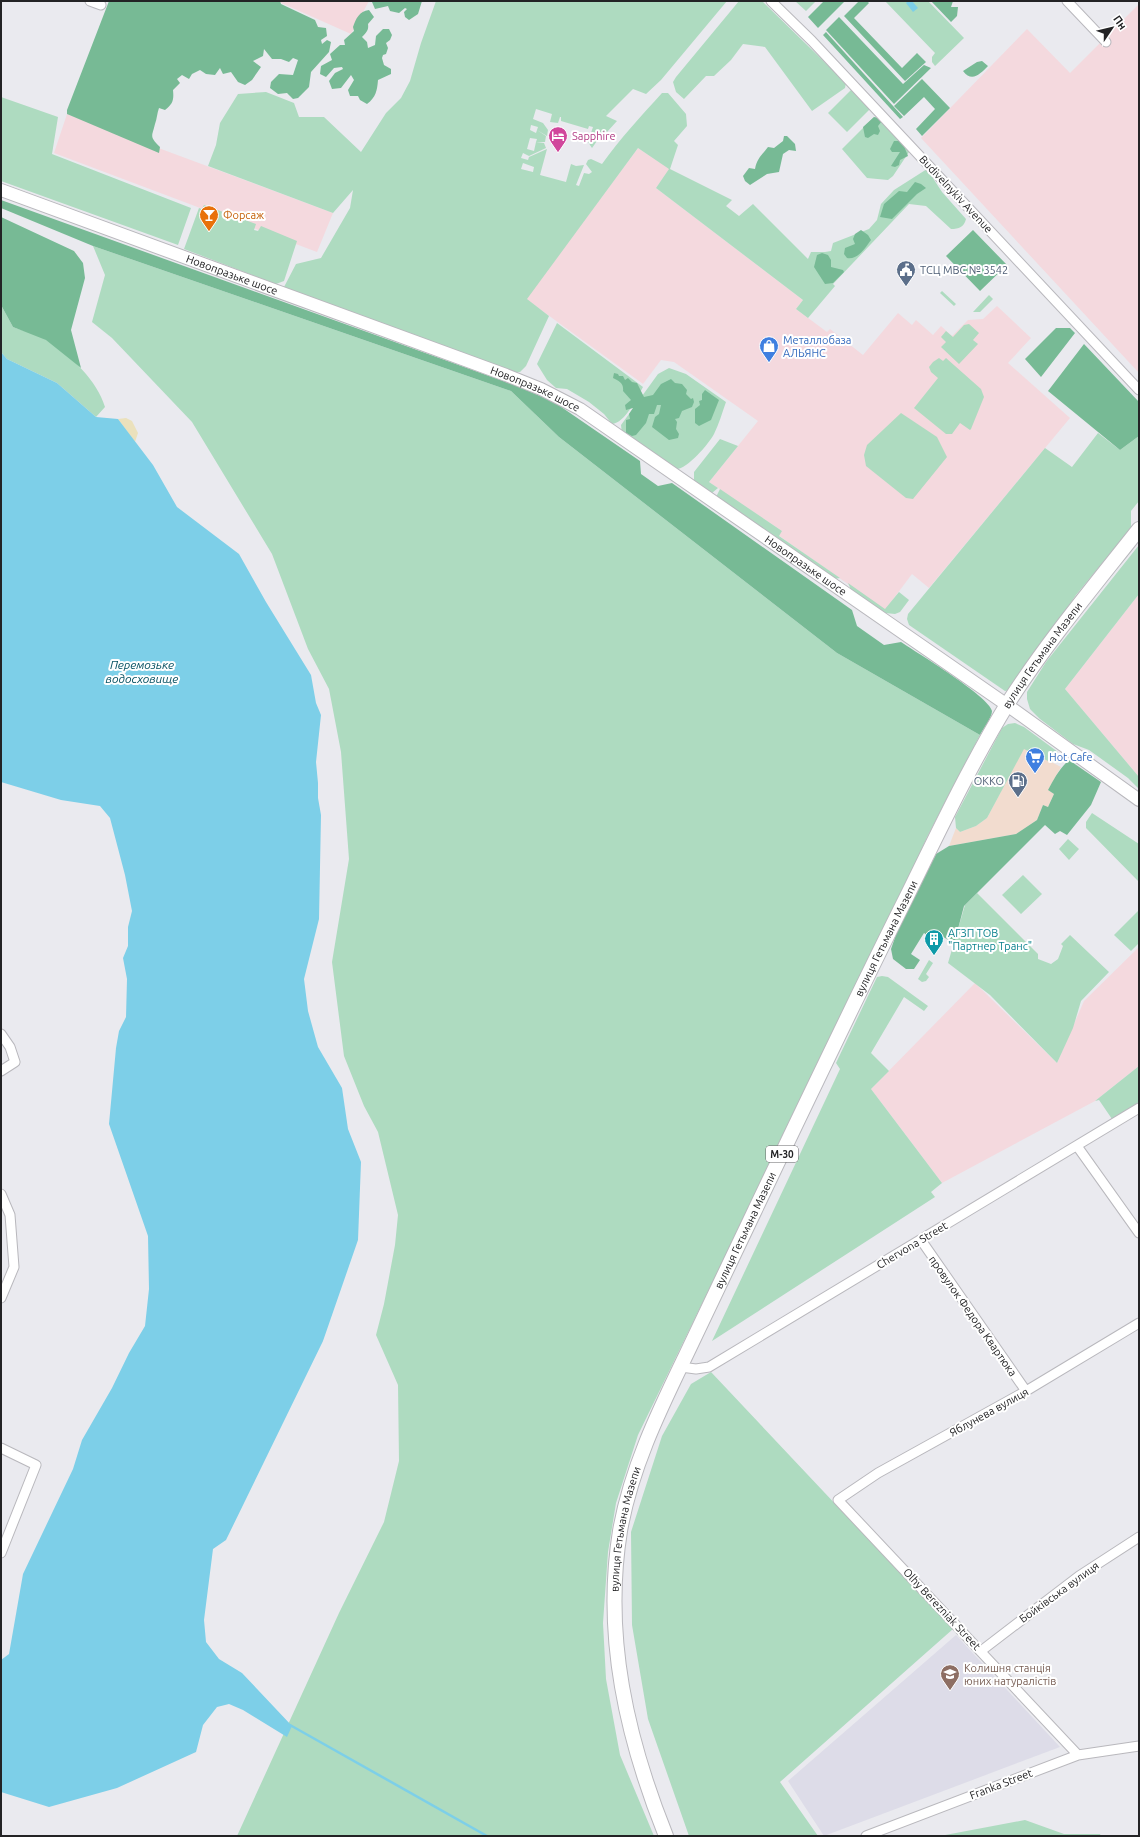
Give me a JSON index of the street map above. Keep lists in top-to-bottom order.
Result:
{
  "streets": {
    "highway": ["вулиця Гетьмана Мазепи", "М-30"],
    "main road": ["Новопразьке шосе"],
    "street": [
      "Budivelnykiv Avenue",
      "Chervona Street",
      "провулок Федора Квартюка",
      "Яблунева вулиця",
      "Бойківська вулиця",
      "Olhy Berezniak Street",
      "Franka Street"
    ]
  },
  "crossings": [
    ["Новопразьке шосе", "вулиця Гетьмана Мазепи"],
    ["вулиця Гетьмана Мазепи", "Chervona Street"],
    ["Chervona Street", "провулок Федора Квартюка"],
    ["провулок Федора Квартюка", "Яблунева вулиця"],
    ["Яблунева вулиця", "Olhy Berezniak Street"],
    ["Бойківська вулиця", "Olhy Berezniak Street"],
    ["Olhy Berezniak Street", "Franka Street"]
  ],
  "water": ["Перемозьке водосховище"],
  "places": {
    "hotel": ["Sapphire"],
    "bar": ["Форсаж"],
    "public building": ["ТСЦ МВС № 3542"],
    "shop": ["Металлобаза АЛЬЯНС"],
    "supermarket": ["Hot Cafe"],
    "fuel station": ["OKKO"],
    "building": ["АГЗП ТОВ \"Партнер Транс\""],
    "school or university": ["Колишня станція юних натуралістів"]
  },
  "north": "top right"
}
